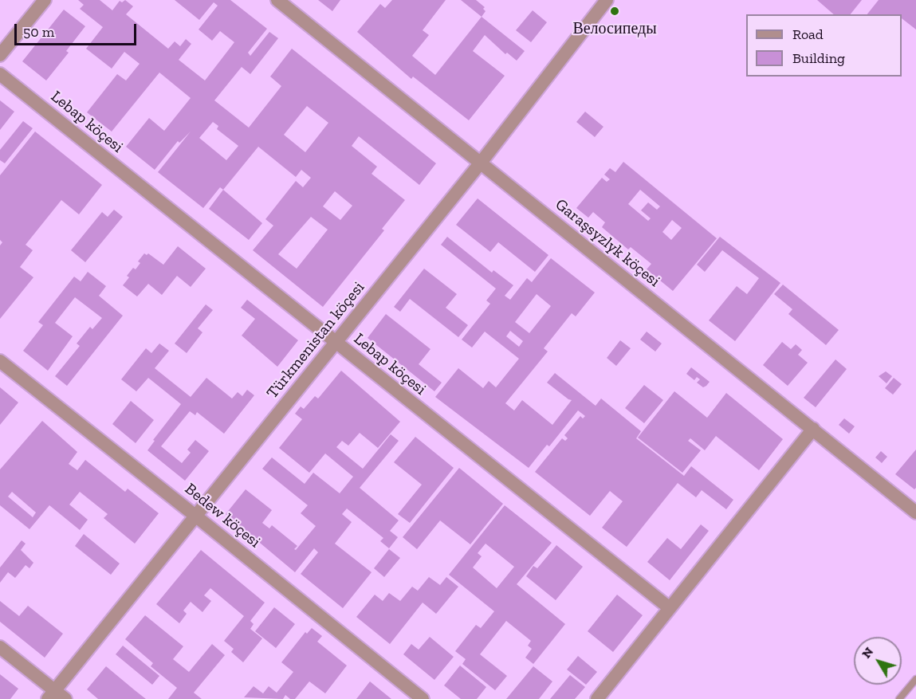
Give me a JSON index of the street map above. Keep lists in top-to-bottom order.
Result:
{
  "streets": {
    "street": [
      "Lebap köçesi",
      "Garaşsyzlyk köçesi",
      "Türkmenistan köçesi",
      "Bedew köçesi"
    ]
  },
  "crossings": [
    ["Lebap köçesi", "Türkmenistan köçesi"],
    ["Garaşsyzlyk köçesi", "Türkmenistan köçesi"],
    ["Türkmenistan köçesi", "Bedew köçesi"]
  ],
  "places": ["Велосипеды"],
  "legend": ["Road", "Building"],
  "scale_bar": "50 m",
  "north": "top left"
}
